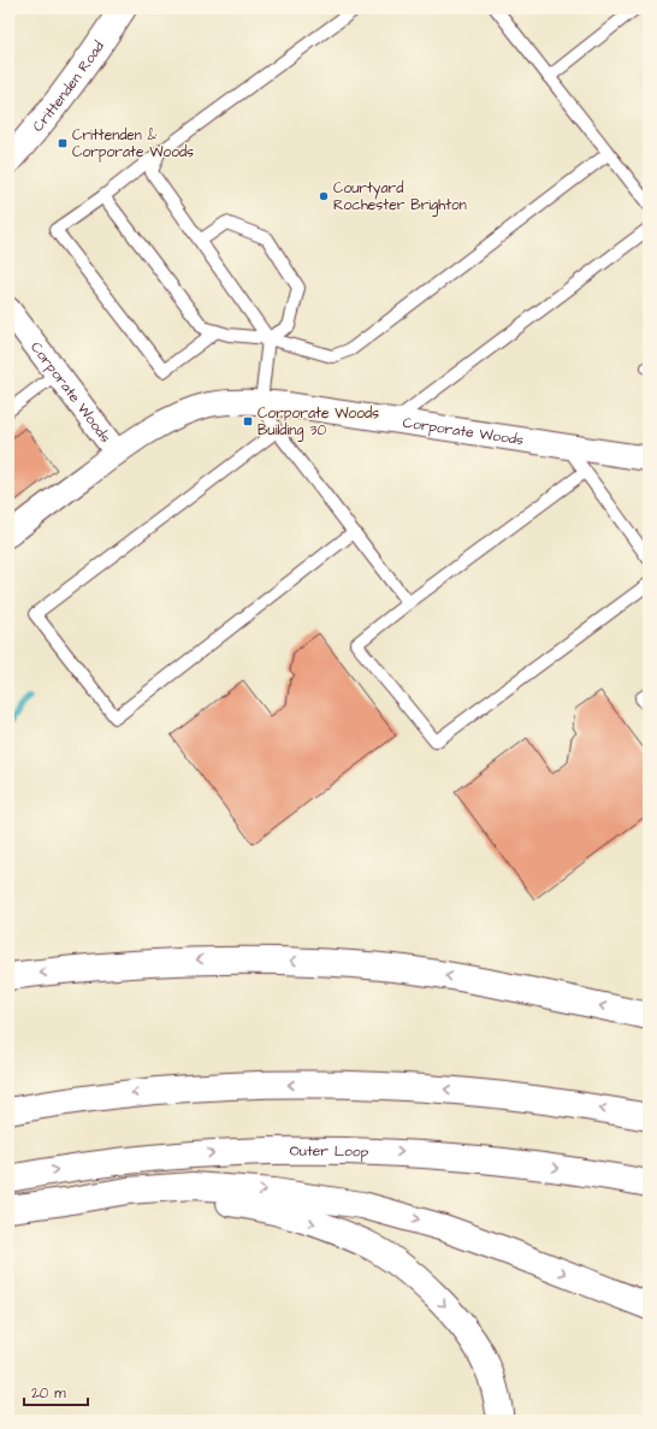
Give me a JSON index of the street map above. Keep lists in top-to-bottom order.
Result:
{
  "streets": {
    "main road": ["Crittenden Road", "Outer Loop"],
    "street": ["Corporate Woods"]
  },
  "places": {
    "transit": ["Crittenden & Corporate Woods", "Corporate Woods Building 30"],
    "other": ["Courtyard Rochester Brighton"]
  },
  "scale_bar": "20 m"
}
